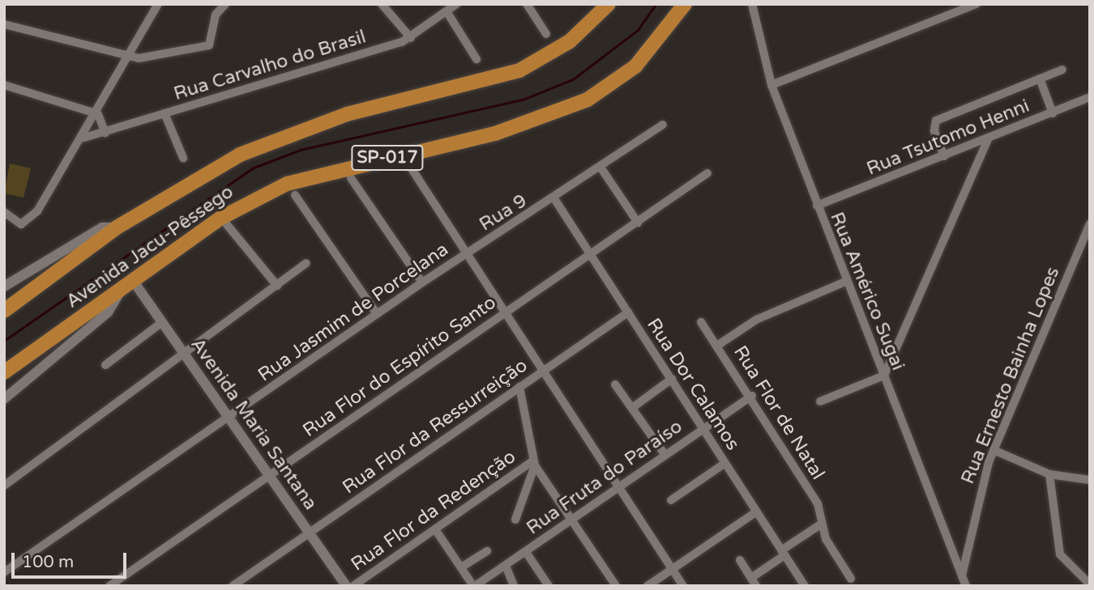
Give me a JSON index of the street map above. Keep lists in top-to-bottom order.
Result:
{
  "streets": {
    "highway": ["SP-017", "Avenida Jacu-Pêssego"],
    "street": [
      "Rua Carvalho do Brasil",
      "Rua Tsutomo Henni",
      "Rua 9",
      "Rua Américo Sugai",
      "Rua Jasmim de Porcelana",
      "Rua Flor do Espírito Santo",
      "Rua Ernesto Bainha Lopes",
      "Rua Dor Calamos",
      "Rua Flor de Natal",
      "Avenida Maria Santana",
      "Rua Flor da Ressurreição",
      "Rua Fruta do Paraíso",
      "Rua Flor da Redenção"
    ]
  },
  "crossings": [
    ["Rua Tsutomo Henni", "Rua Américo Sugai"],
    ["Rua 9", "Rua Jasmim de Porcelana"],
    ["Rua 9", "Rua Dor Calamos"],
    ["Avenida Jacu-Pêssego", "Avenida Maria Santana"],
    ["Rua Américo Sugai", "Rua Ernesto Bainha Lopes"],
    ["Rua Jasmim de Porcelana", "Avenida Maria Santana"],
    ["Rua Flor do Espírito Santo", "Rua Dor Calamos"],
    ["Rua Flor do Espírito Santo", "Avenida Maria Santana"],
    ["Rua Dor Calamos", "Rua Flor da Ressurreição"],
    ["Rua Dor Calamos", "Rua Fruta do Paraíso"],
    ["Rua Flor de Natal", "Rua Fruta do Paraíso"],
    ["Avenida Maria Santana", "Rua Flor da Ressurreição"]
  ],
  "scale_bar": "100 m"
}
